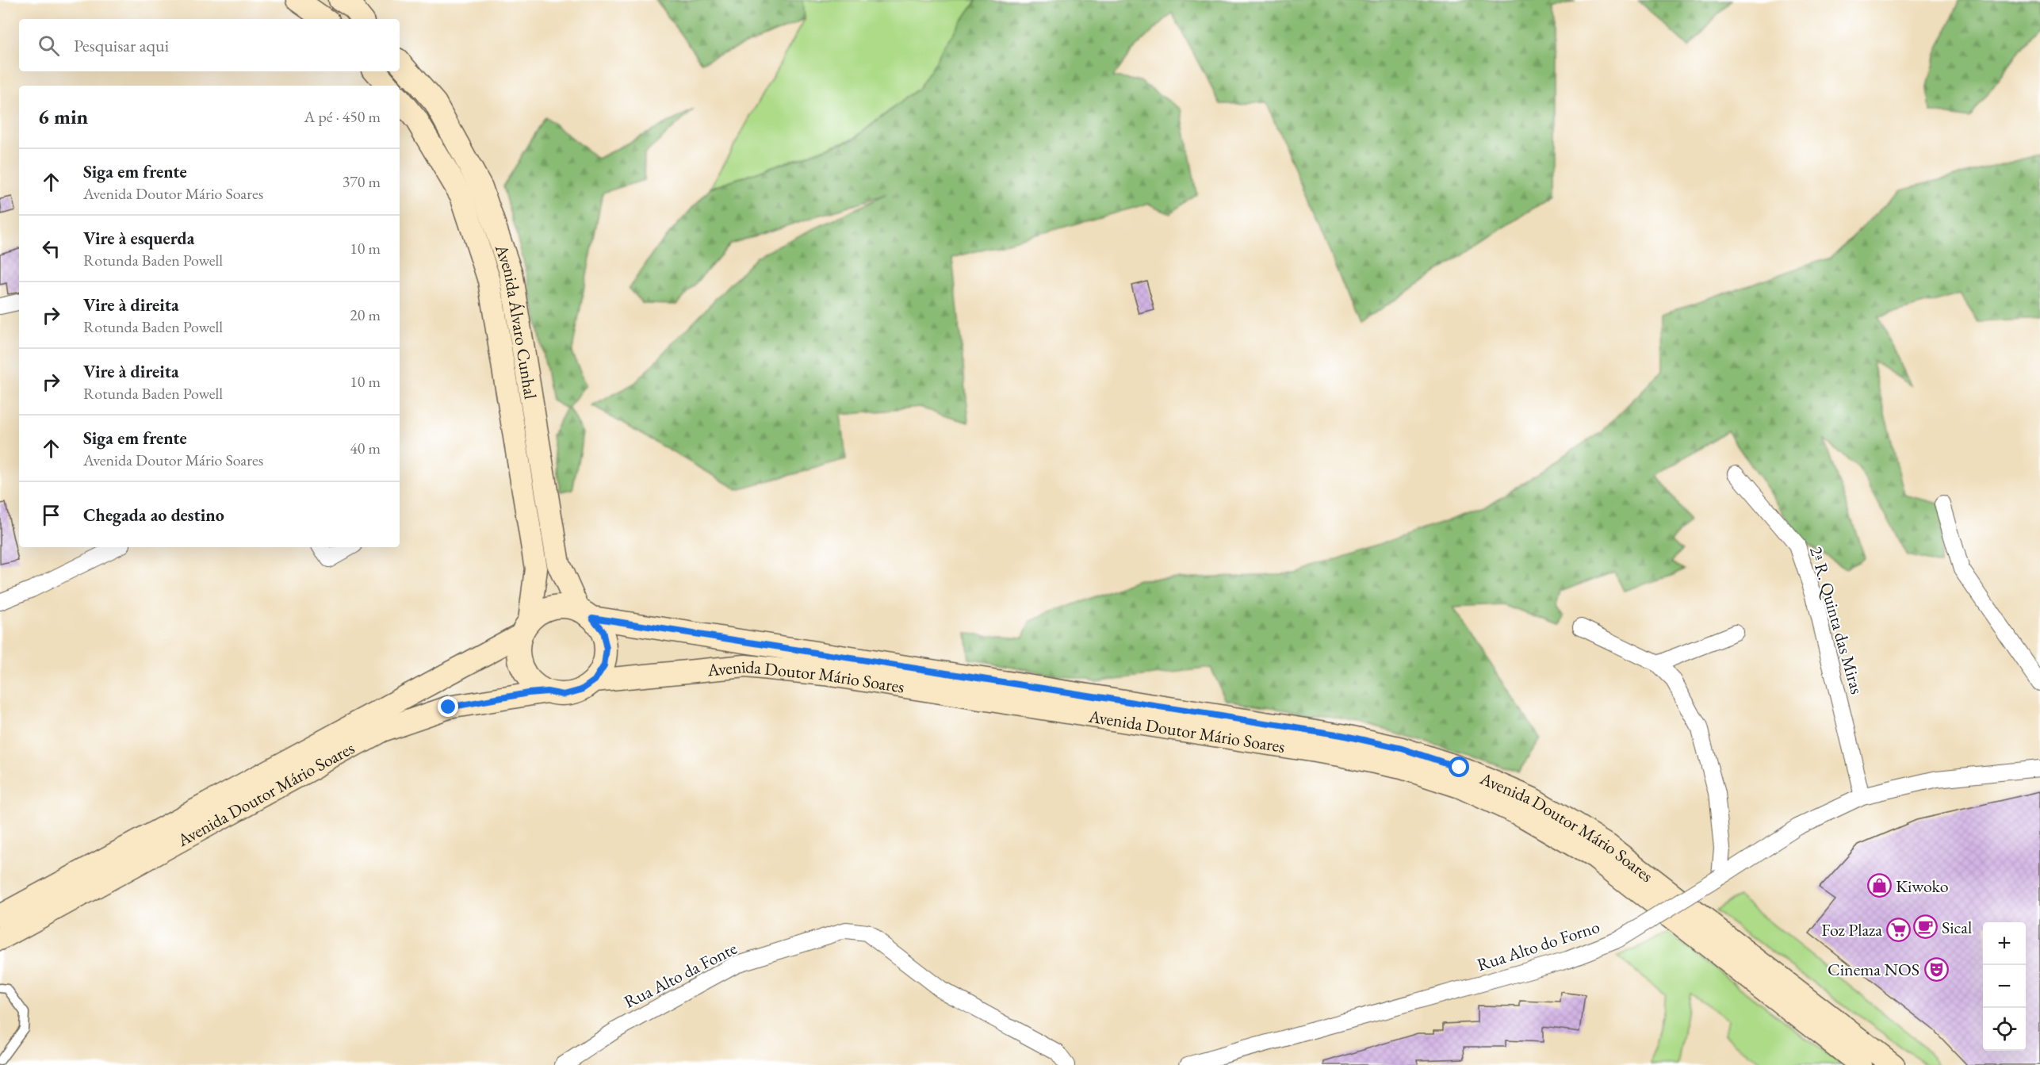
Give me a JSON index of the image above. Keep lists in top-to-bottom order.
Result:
{
  "streets": {
    "main road": ["Avenida Álvaro Cunhal", "Avenida Doutor Mário Soares"],
    "street": ["2ª R. Quinta das Miras", "Rua Alto do Forno", "Rua Alto da Fonte"]
  },
  "crossings": [
    ["Avenida Álvaro Cunhal", "Avenida Doutor Mário Soares"],
    ["2ª R. Quinta das Miras", "Rua Alto do Forno"]
  ],
  "places": {
    "shop": ["Kiwoko"],
    "cafe": ["Sical"],
    "supermarket": ["Foz Plaza"],
    "theatre": ["Cinema NOS"]
  },
  "page": {
    "search": "Pesquisar aqui",
    "heading": ["6 min", "A pé · 450 m"],
    "list": [
      ["Siga em frente", "Avenida Doutor Mário Soares", "370 m"],
      ["Vire à esquerda", "Rotunda Baden Powell", "10 m"],
      ["Vire à direita", "Rotunda Baden Powell", "20 m"],
      ["Vire à direita", "Rotunda Baden Powell", "10 m"],
      ["Siga em frente", "Avenida Doutor Mário Soares", "40 m"],
      "Chegada ao destino"
    ],
    "map_buttons": ["+", "−"]
  }
}
